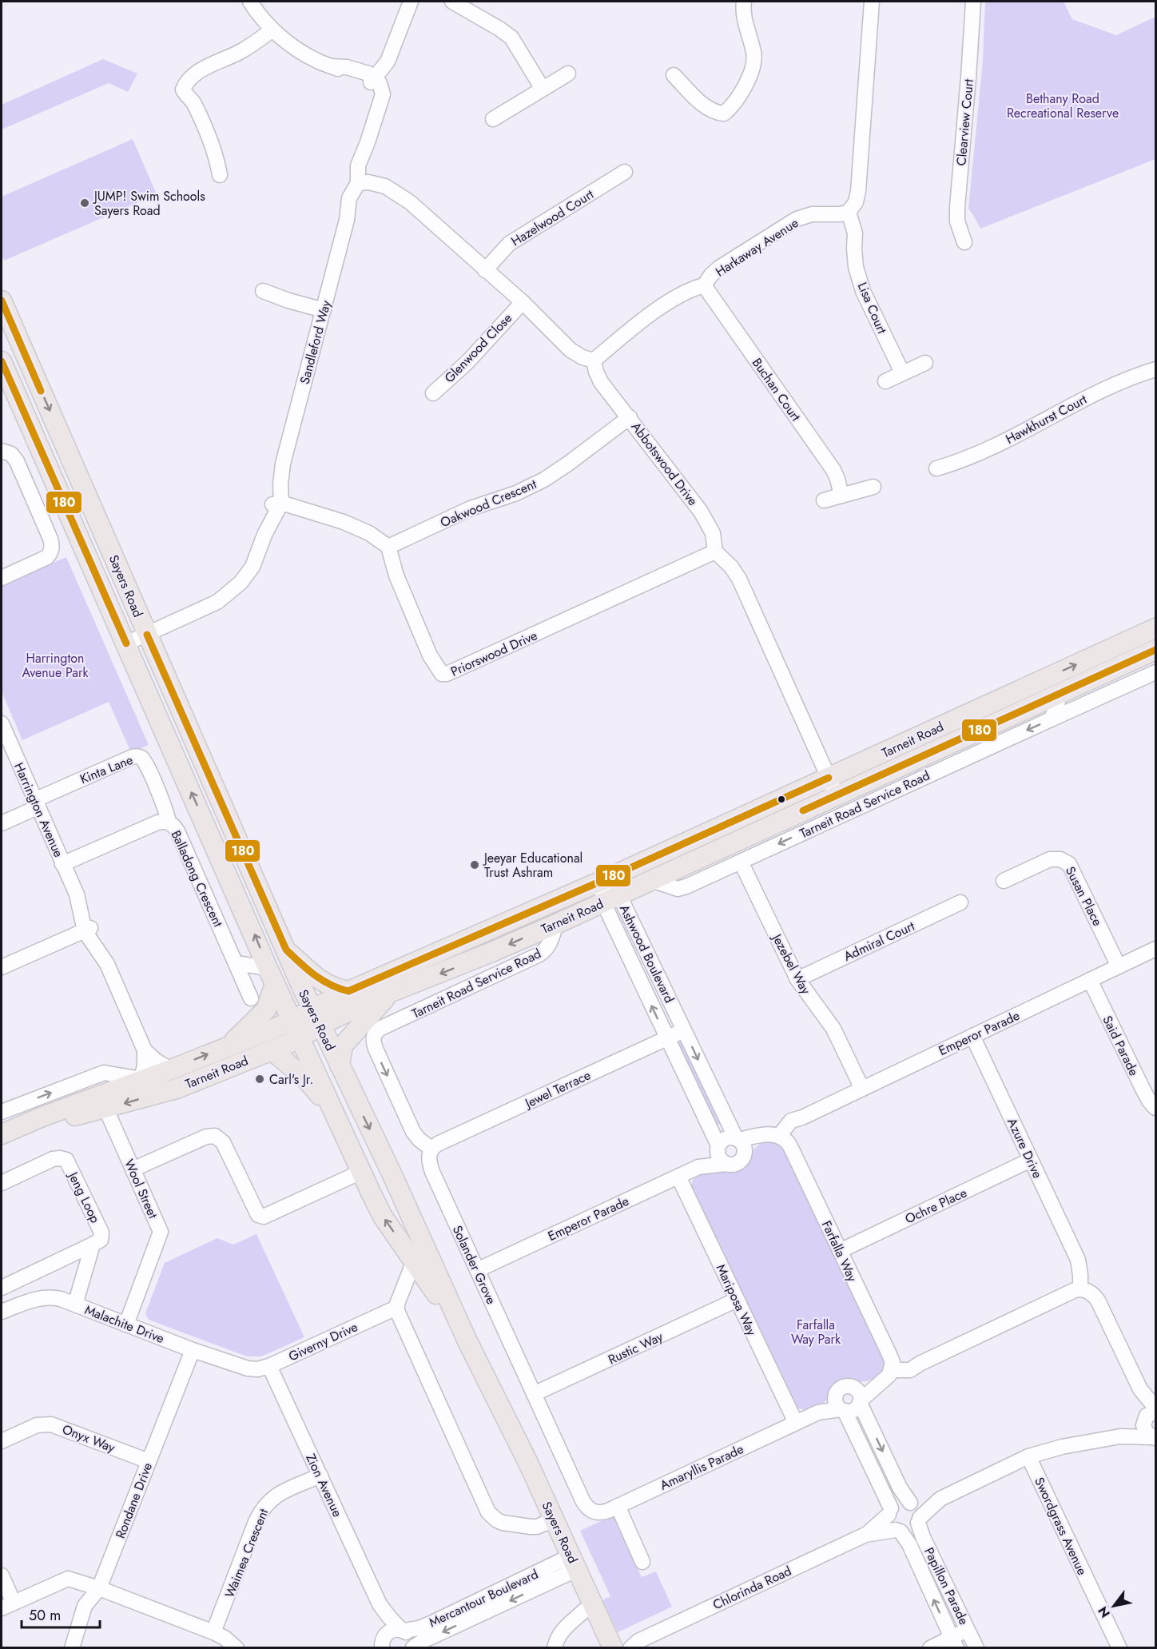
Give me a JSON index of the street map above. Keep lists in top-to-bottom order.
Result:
{
  "streets": {
    "main road": ["Sayers Road", "Tarneit Road"],
    "street": [
      "Clearview Court",
      "Hazelwood Court",
      "Harkaway Avenue",
      "Lisa Court",
      "Sandleford Way",
      "Glenwood Close",
      "Buchan Court",
      "Hawkhurst Court",
      "Abbotswood Drive",
      "Oakwood Crescent",
      "Priorswood Drive",
      "Kinta Lane",
      "Tarneit Road Service Road",
      "Harrington Avenue",
      "Balladong Crescent",
      "Susan Place",
      "Admiral Court",
      "Ashwood Boulevard",
      "Jezebel Way",
      "Emperor Parade",
      "Said Parade",
      "Jewel Terrace",
      "Azure Drive",
      "Wool Street",
      "Jeng Loop",
      "Ochre Place",
      "Farfalla Way",
      "Solander Grove",
      "Mariposa Way",
      "Malachite Drive",
      "Giverny Drive",
      "Rustic Way",
      "Onyx Way",
      "Amaryllis Parade",
      "Zion Avenue",
      "Rondane Drive",
      "Swordgrass Avenue",
      "Waimea Crescent",
      "Papillon Parade",
      "Chlorinda Road",
      "Mercantour Boulevard"
    ]
  },
  "crossings": [
    ["Harkaway Avenue", "Lisa Court"],
    ["Harkaway Avenue", "Buchan Court"],
    ["Harkaway Avenue", "Abbotswood Drive"],
    ["Sandleford Way", "Sayers Road"],
    ["Abbotswood Drive", "Oakwood Crescent"],
    ["Abbotswood Drive", "Priorswood Drive"],
    ["Oakwood Crescent", "Priorswood Drive"],
    ["Sayers Road", "Tarneit Road"],
    ["Sayers Road", "Giverny Drive"],
    ["Sayers Road", "Chlorinda Road"],
    ["Sayers Road", "Mercantour Boulevard"],
    ["Tarneit Road", "Tarneit Road Service Road"],
    ["Tarneit Road", "Harrington Avenue"],
    ["Tarneit Road", "Ashwood Boulevard"],
    ["Tarneit Road", "Wool Street"],
    ["Kinta Lane", "Harrington Avenue"],
    ["Kinta Lane", "Balladong Crescent"],
    ["Tarneit Road Service Road", "Jezebel Way"],
    ["Tarneit Road Service Road", "Jewel Terrace"],
    ["Tarneit Road Service Road", "Solander Grove"],
    ["Harrington Avenue", "Balladong Crescent"],
    ["Susan Place", "Emperor Parade"],
    ["Admiral Court", "Jezebel Way"],
    ["Ashwood Boulevard", "Emperor Parade"],
    ["Ashwood Boulevard", "Jewel Terrace"],
    ["Jezebel Way", "Emperor Parade"],
    ["Emperor Parade", "Said Parade"],
    ["Emperor Parade", "Azure Drive"],
    ["Emperor Parade", "Farfalla Way"],
    ["Emperor Parade", "Solander Grove"],
    ["Emperor Parade", "Mariposa Way"],
    ["Jewel Terrace", "Solander Grove"],
    ["Azure Drive", "Ochre Place"],
    ["Wool Street", "Malachite Drive"],
    ["Jeng Loop", "Malachite Drive"],
    ["Ochre Place", "Farfalla Way"],
    ["Solander Grove", "Rustic Way"],
    ["Solander Grove", "Amaryllis Parade"],
    ["Mariposa Way", "Rustic Way"],
    ["Mariposa Way", "Amaryllis Parade"],
    ["Malachite Drive", "Giverny Drive"],
    ["Malachite Drive", "Rondane Drive"],
    ["Giverny Drive", "Zion Avenue"],
    ["Onyx Way", "Rondane Drive"],
    ["Zion Avenue", "Waimea Crescent"],
    ["Zion Avenue", "Mercantour Boulevard"],
    ["Papillon Parade", "Chlorinda Road"]
  ],
  "one_way": ["Tarneit Road Service Road"],
  "parks": ["Bethany Road Recreational Reserve", "Harrington Avenue Park", "Farfalla Way Park"],
  "places": ["JUMP! Swim Schools Sayers Road", "Jeeyar Educational Trust Ashram", "Carl's Jr."],
  "lines": ["transit line 180"],
  "scale_bar": "50 m",
  "north": "bottom left"
}
